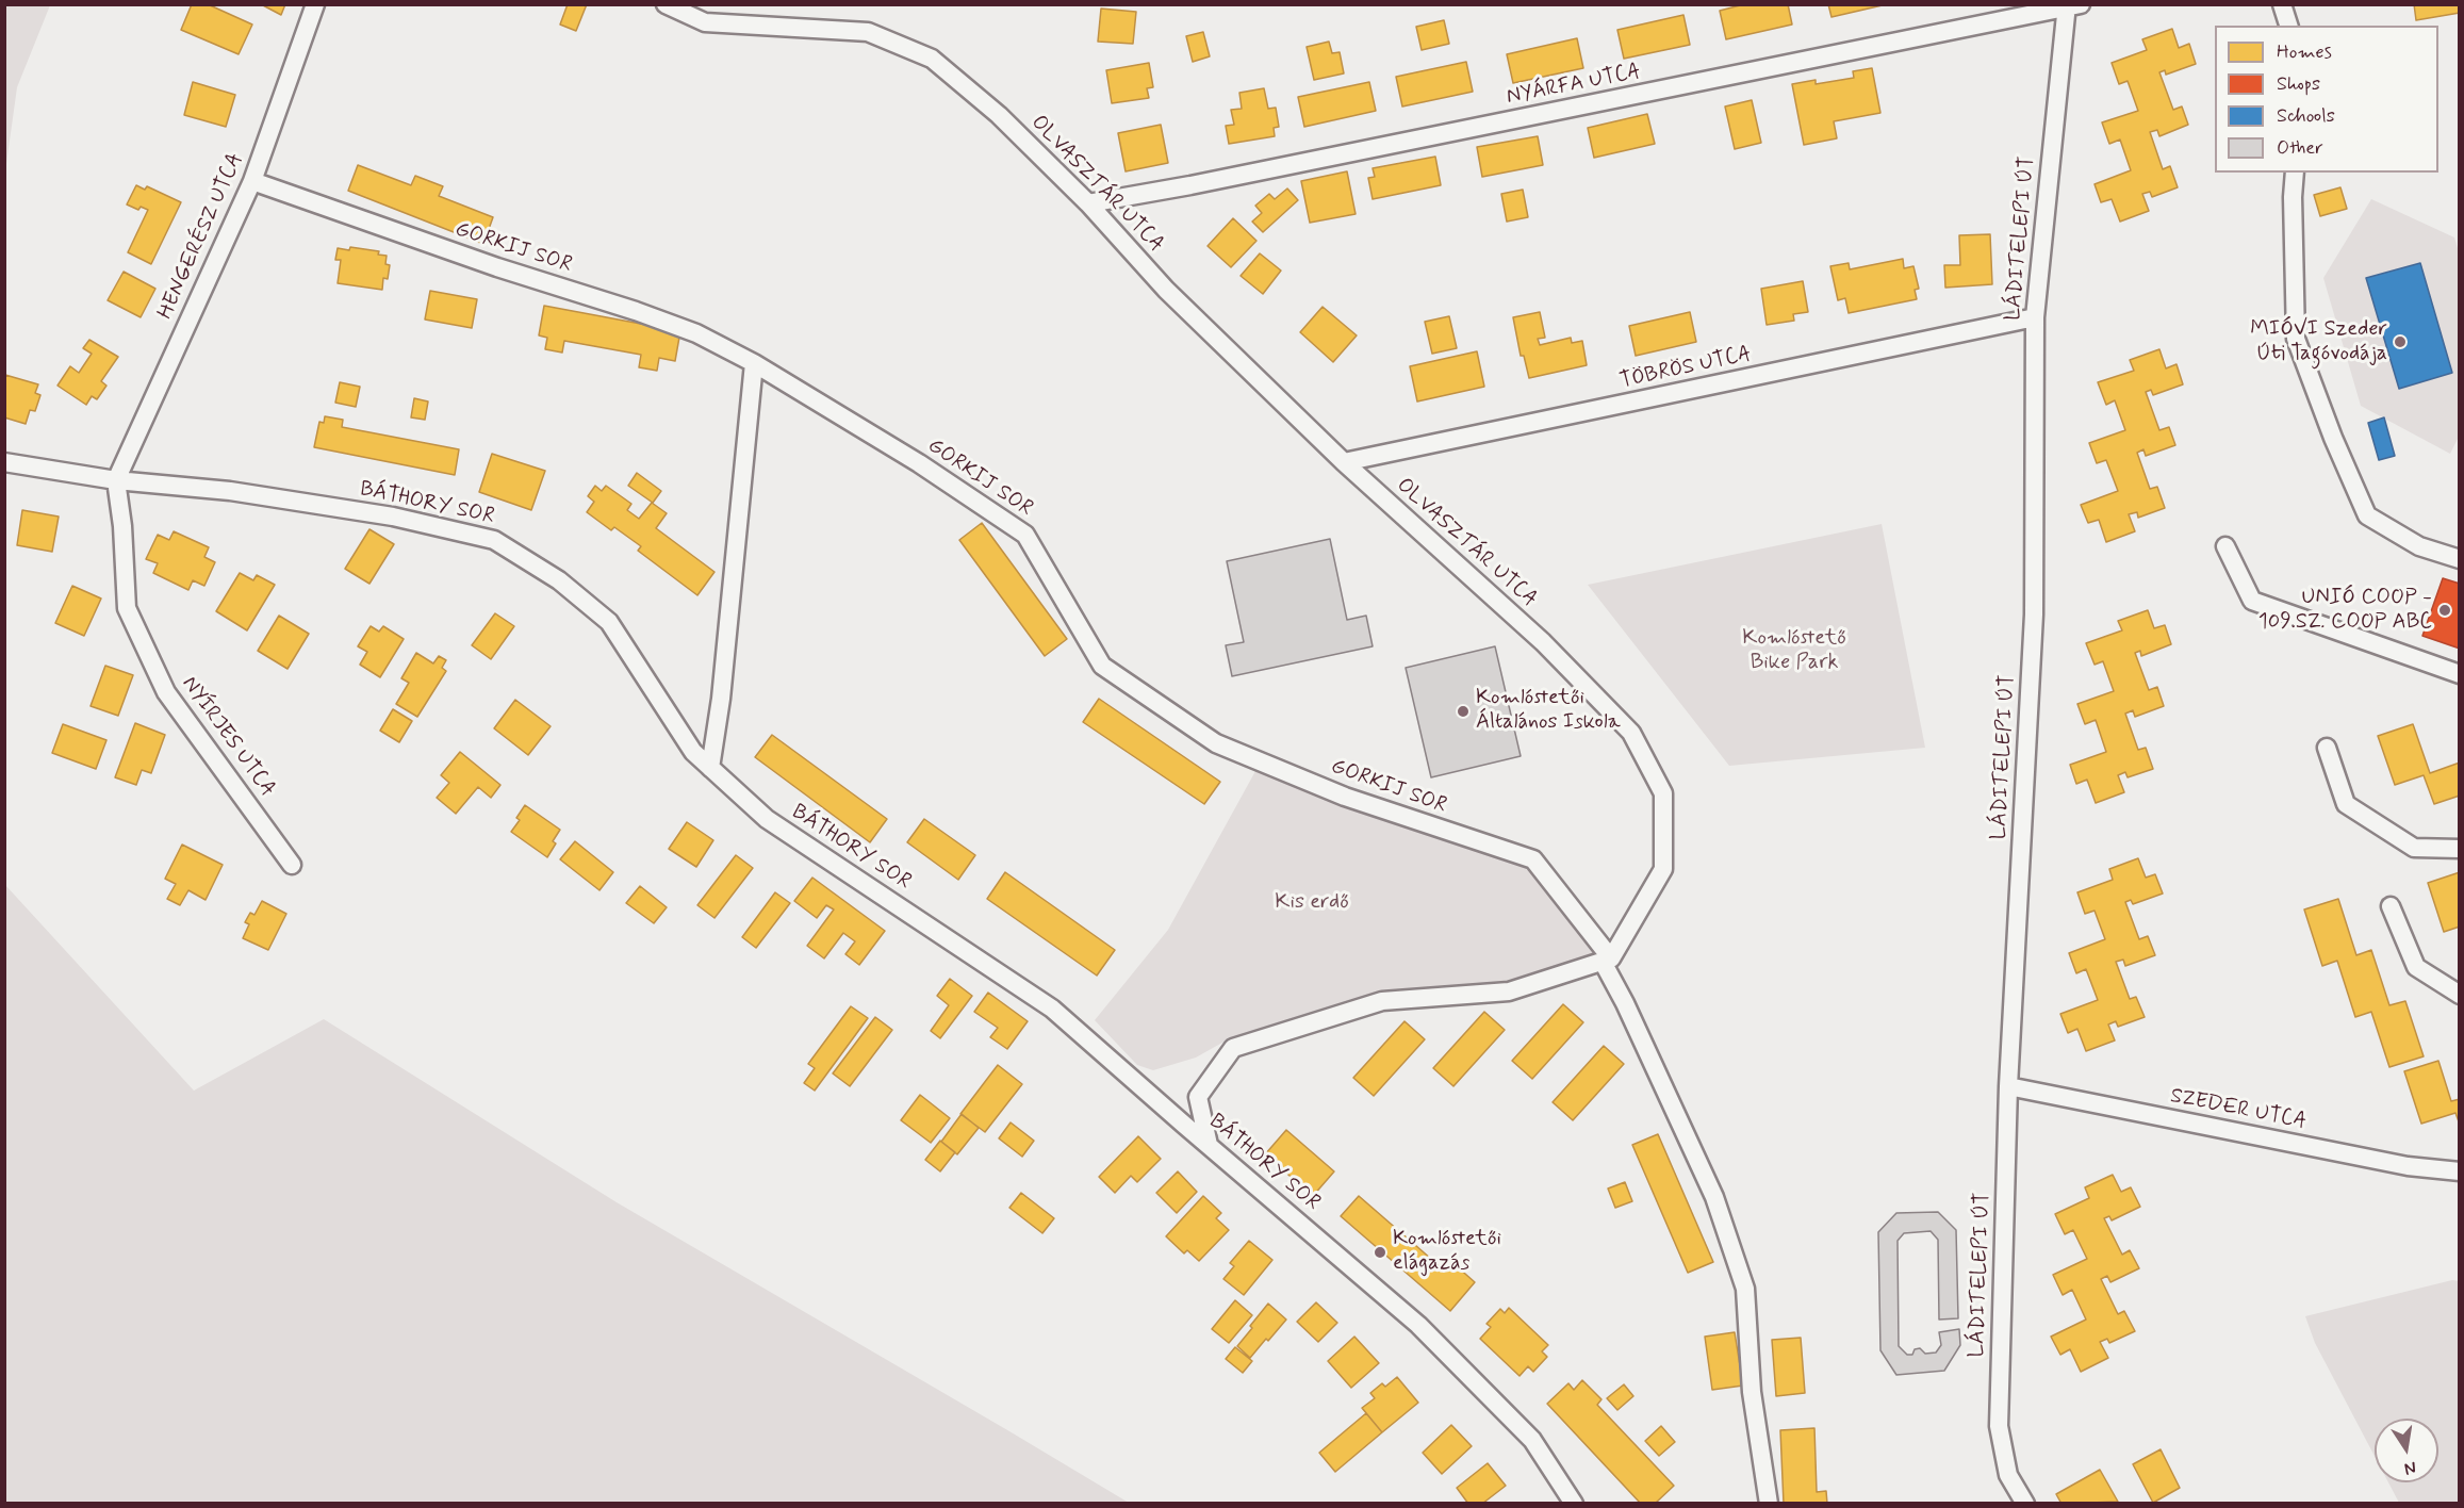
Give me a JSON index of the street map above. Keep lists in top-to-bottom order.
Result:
{
  "streets": {
    "street": [
      "NYÁRFA UTCA",
      "OLVASZTÁR UTCA",
      "HENGERÉSZ UTCA",
      "LÁDITELEPI ÚT",
      "GORKIJ SOR",
      "TÖBRÖS UTCA",
      "BÁTHORY SOR",
      "NYÍRJES UTCA",
      "SZEDER UTCA"
    ]
  },
  "crossings": [
    ["NYÁRFA UTCA", "OLVASZTÁR UTCA"],
    ["NYÁRFA UTCA", "LÁDITELEPI ÚT"],
    ["OLVASZTÁR UTCA", "GORKIJ SOR"],
    ["OLVASZTÁR UTCA", "TÖBRÖS UTCA"],
    ["HENGERÉSZ UTCA", "GORKIJ SOR"],
    ["HENGERÉSZ UTCA", "BÁTHORY SOR"],
    ["HENGERÉSZ UTCA", "NYÍRJES UTCA"],
    ["LÁDITELEPI ÚT", "TÖBRÖS UTCA"],
    ["LÁDITELEPI ÚT", "SZEDER UTCA"],
    ["BÁTHORY SOR", "NYÍRJES UTCA"]
  ],
  "parks": ["Komlóstető Bike Park", "Kis erdő"],
  "places": [
    "MIÓVI Szeder Úti Tagóvodája",
    "UNIÓ COOP - 109.SZ. COOP ABC",
    "Komlóstetői Általános Iskola",
    "Komlóstetői elágazás"
  ],
  "legend": [
    "Homes",
    "Shops",
    "Schools",
    "Other"
  ],
  "north": "bottom"
}
